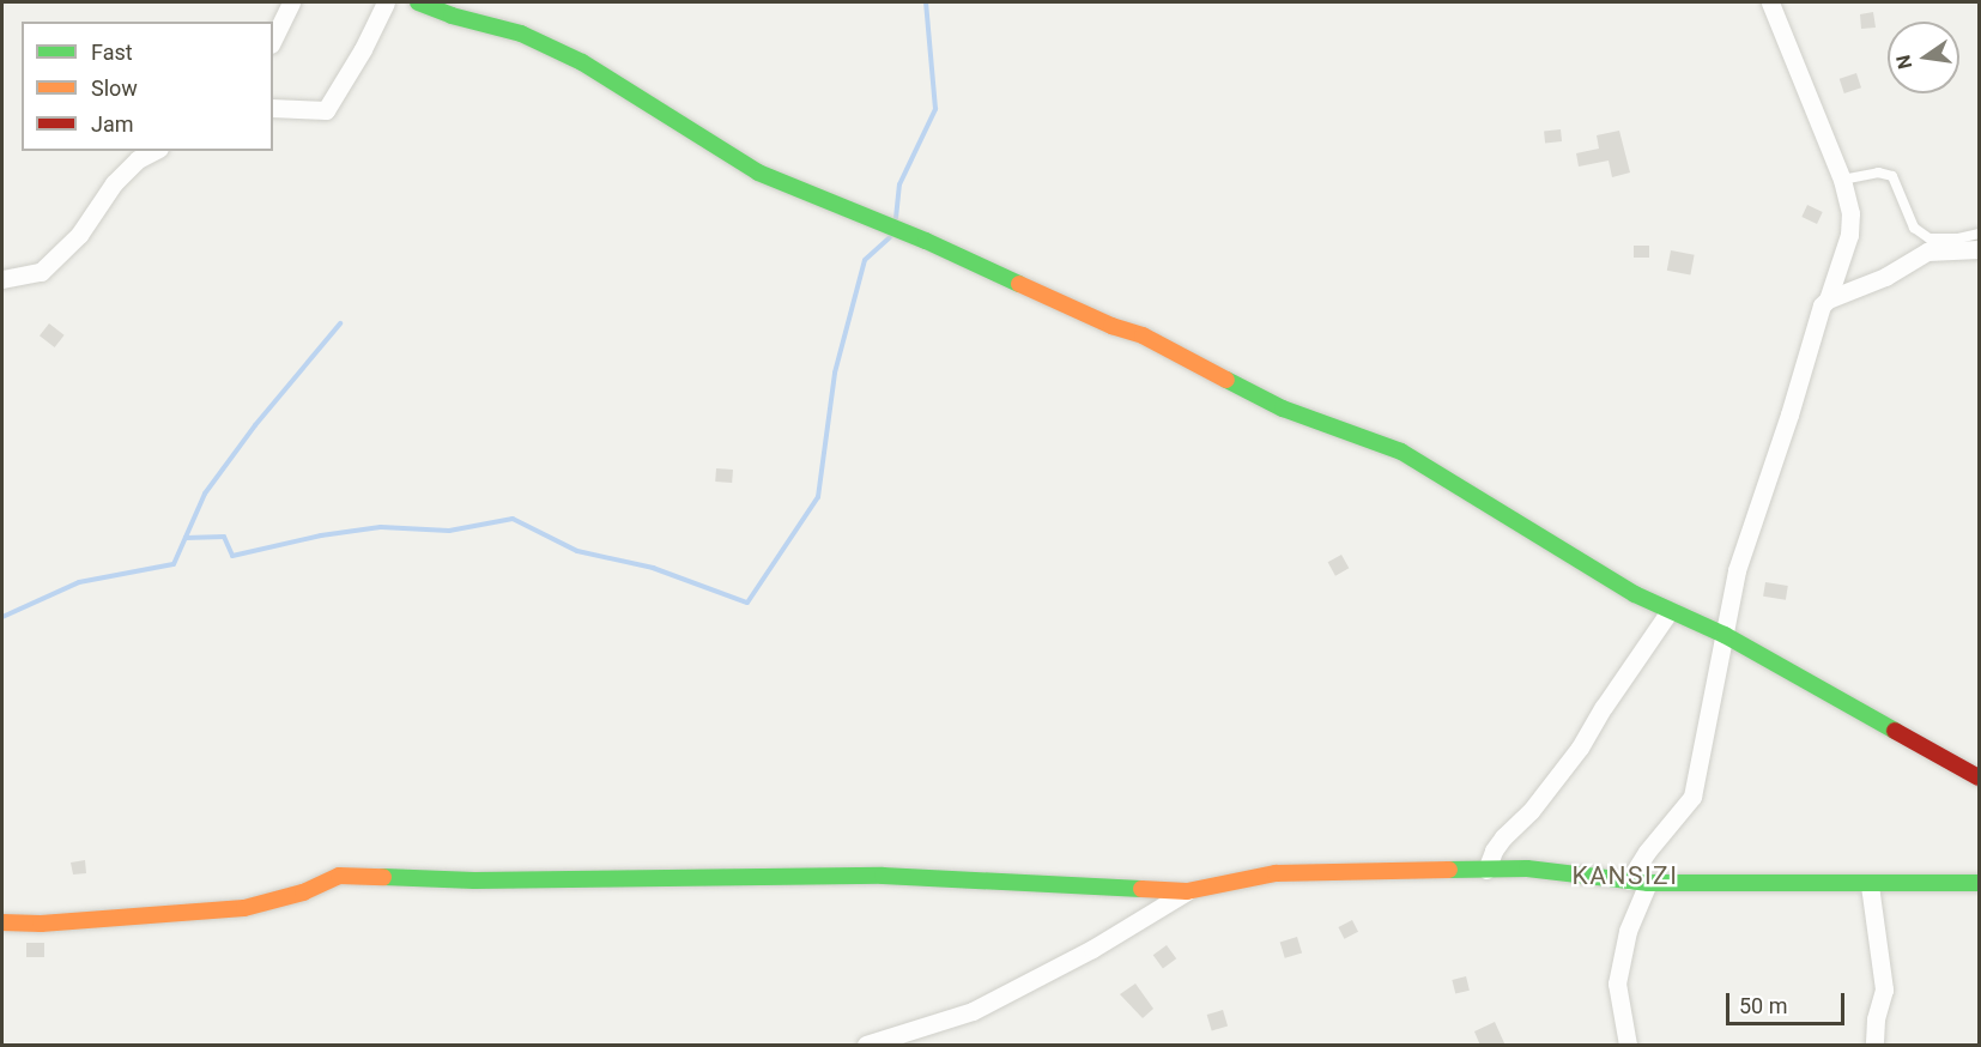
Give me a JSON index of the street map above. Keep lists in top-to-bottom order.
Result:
{
  "districts": ["KANSIZI"],
  "legend": ["Fast", "Slow", "Jam"],
  "scale_bar": "50 m",
  "north": "left"
}
